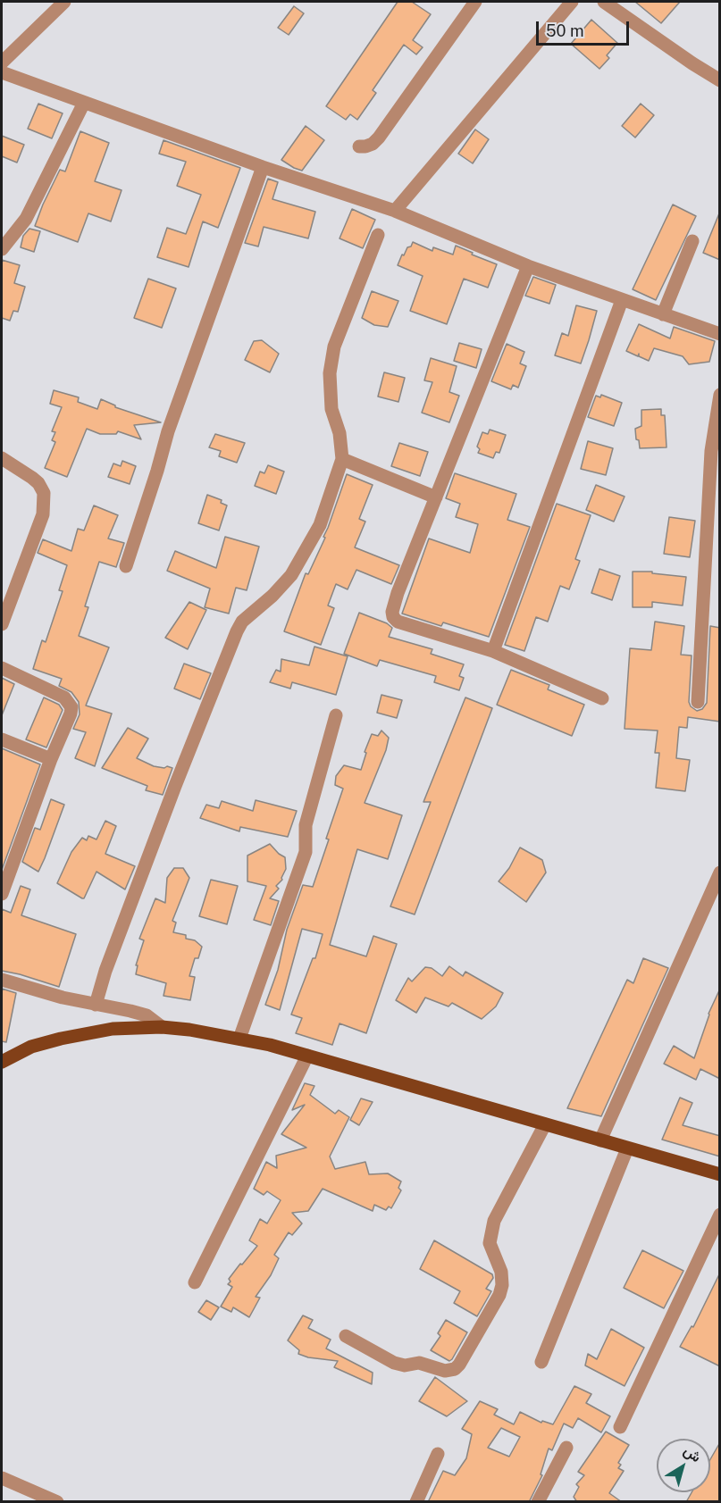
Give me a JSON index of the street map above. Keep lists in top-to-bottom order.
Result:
{
  "scale_bar": "50 m",
  "north": "top right"
}
